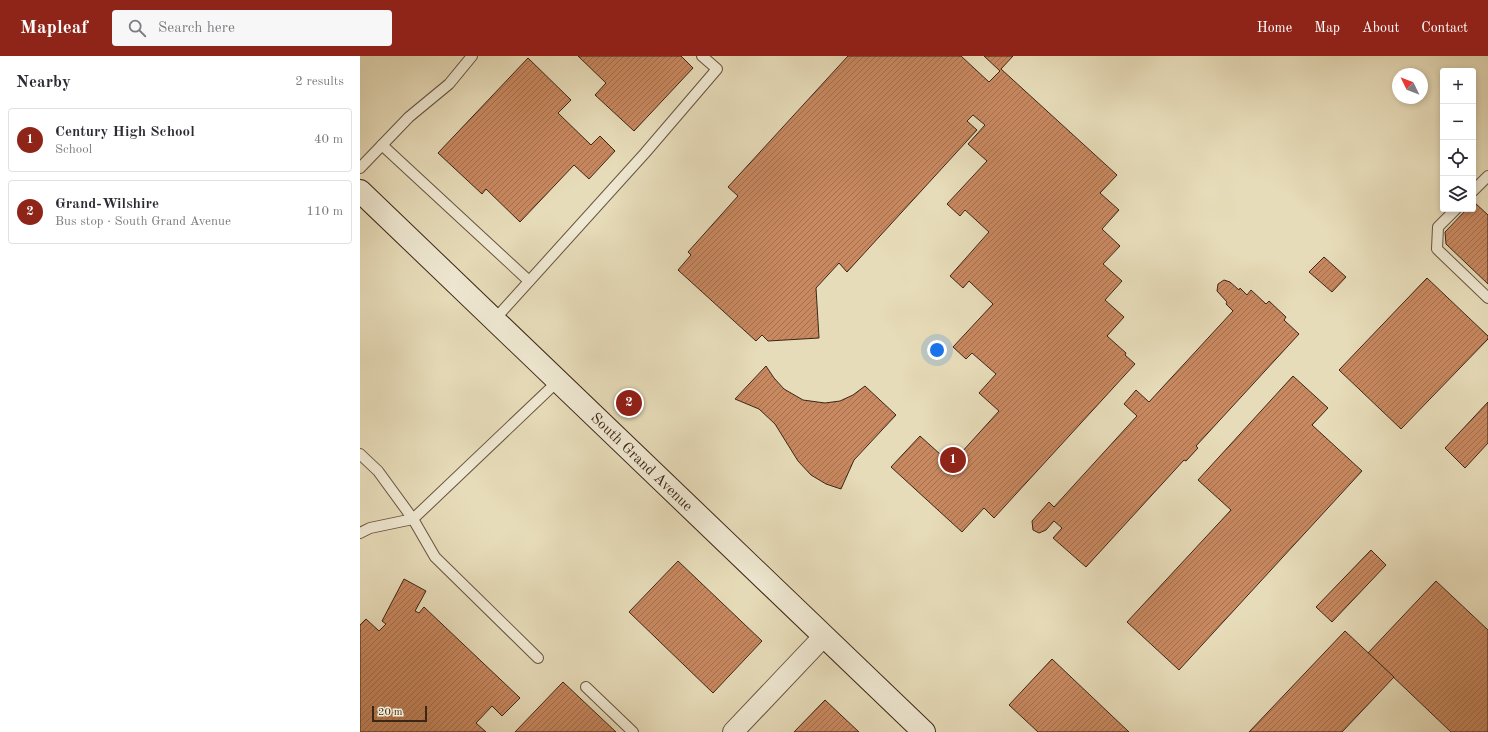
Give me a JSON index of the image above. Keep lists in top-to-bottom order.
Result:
{
  "streets": {
    "main road": ["South Grand Avenue"]
  },
  "scale_bar": "20 m",
  "north": "top left",
  "page": {
    "header": "Mapleaf",
    "search": "Search here",
    "nav": [
      "Home",
      "Map",
      "About",
      "Contact"
    ],
    "heading": ["Nearby", "2 results"],
    "map_buttons": ["+", "−"],
    "list": [
      {
        "mark": "1",
        "name": "Century High School",
        "note": "School",
        "value": "40 m"
      },
      {
        "mark": "2",
        "name": "Grand-Wilshire",
        "note": "Bus stop · South Grand Avenue",
        "value": "110 m"
      }
    ],
    "pins": ["2", "1"],
    "scale": "20 m"
  }
}
